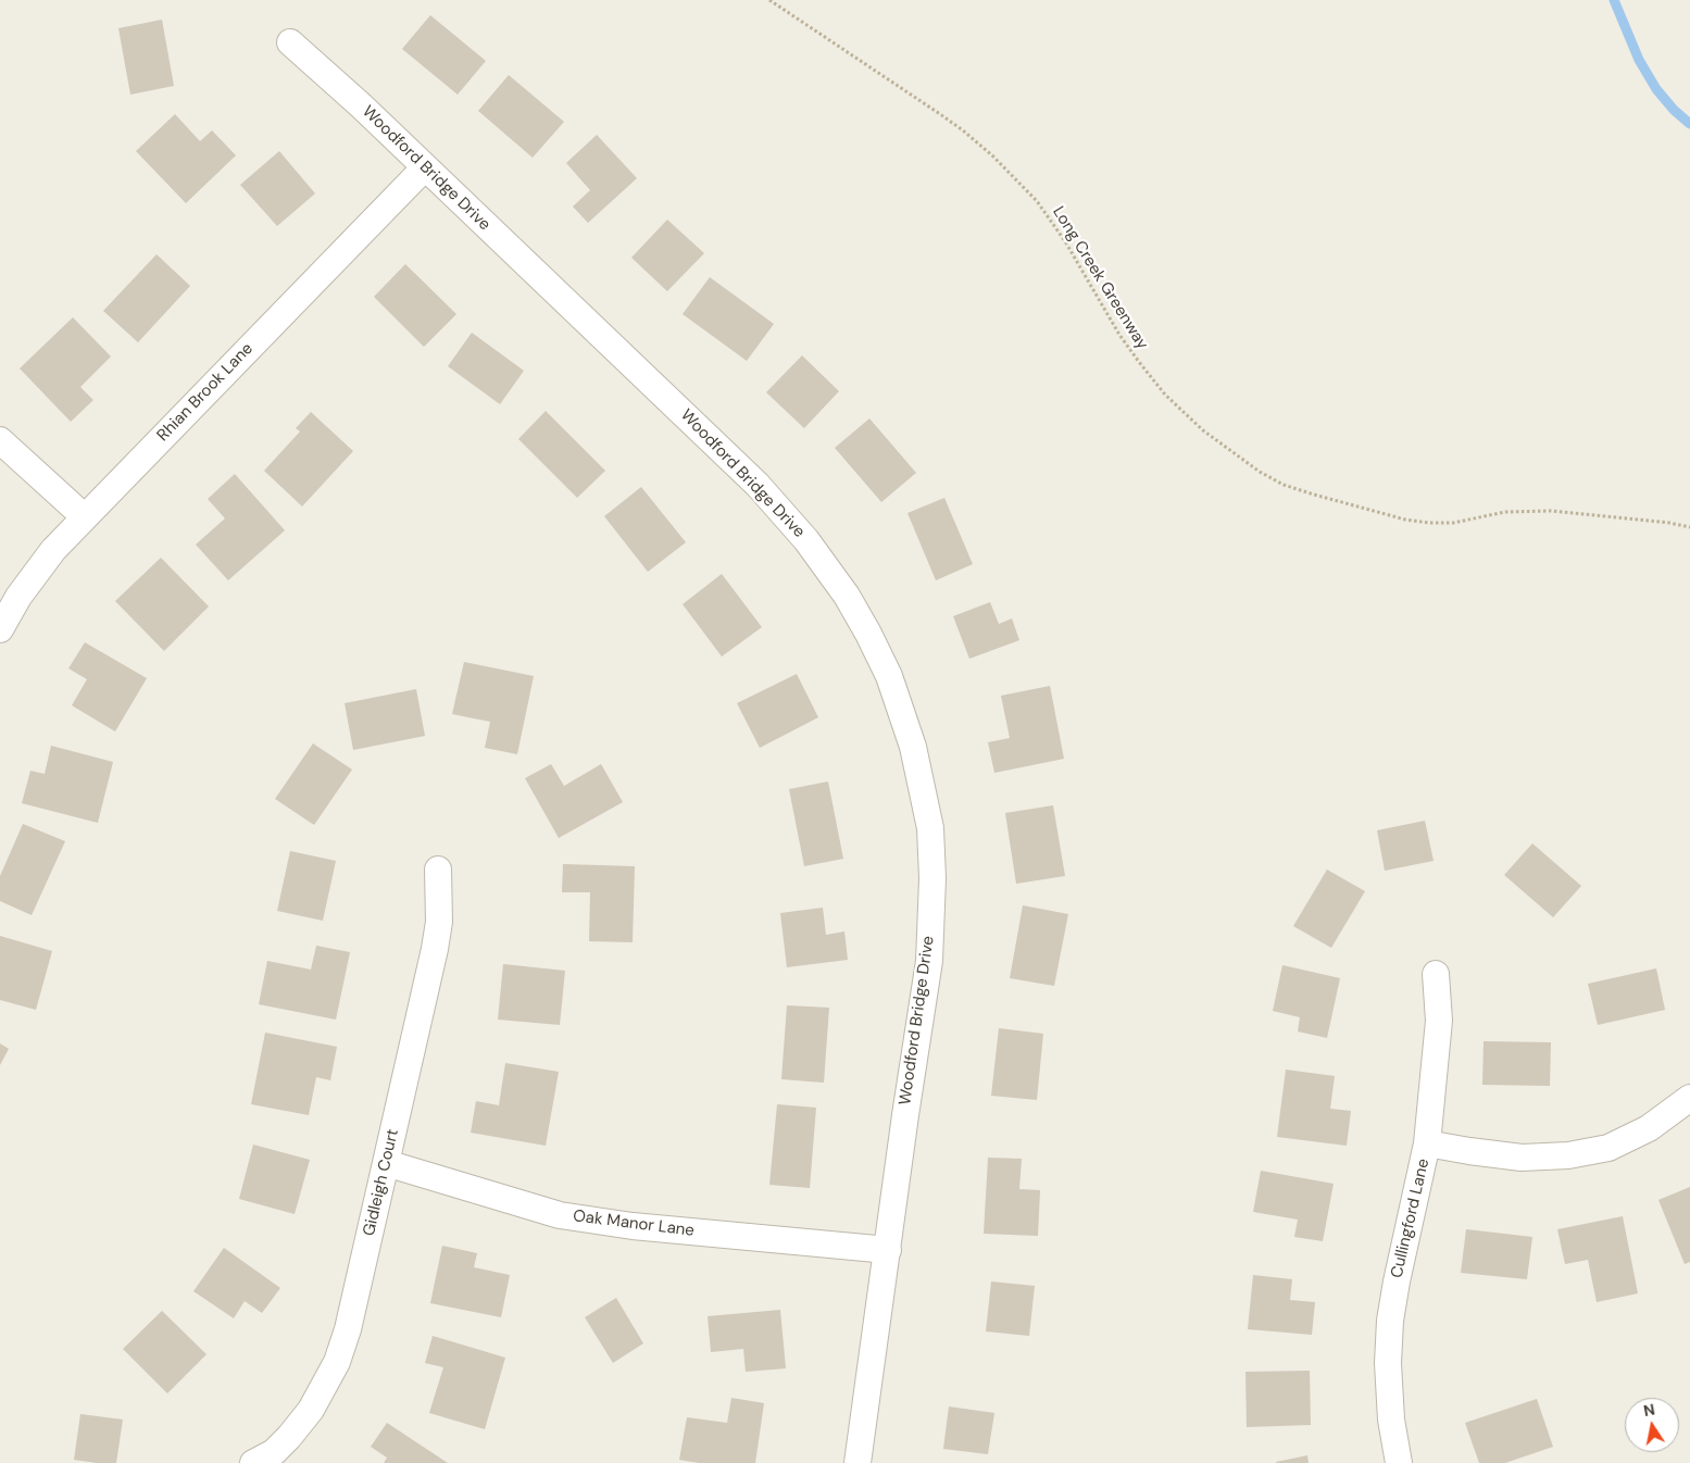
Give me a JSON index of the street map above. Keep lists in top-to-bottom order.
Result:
{
  "streets": {
    "street": [
      "Woodford Bridge Drive",
      "Rhian Brook Lane",
      "Gidleigh Court",
      "Cullingford Lane",
      "Oak Manor Lane"
    ],
    "path": ["Long Creek Greenway"]
  },
  "crossings": [
    ["Woodford Bridge Drive", "Rhian Brook Lane"],
    ["Woodford Bridge Drive", "Oak Manor Lane"],
    ["Gidleigh Court", "Oak Manor Lane"]
  ],
  "north": "top"
}
